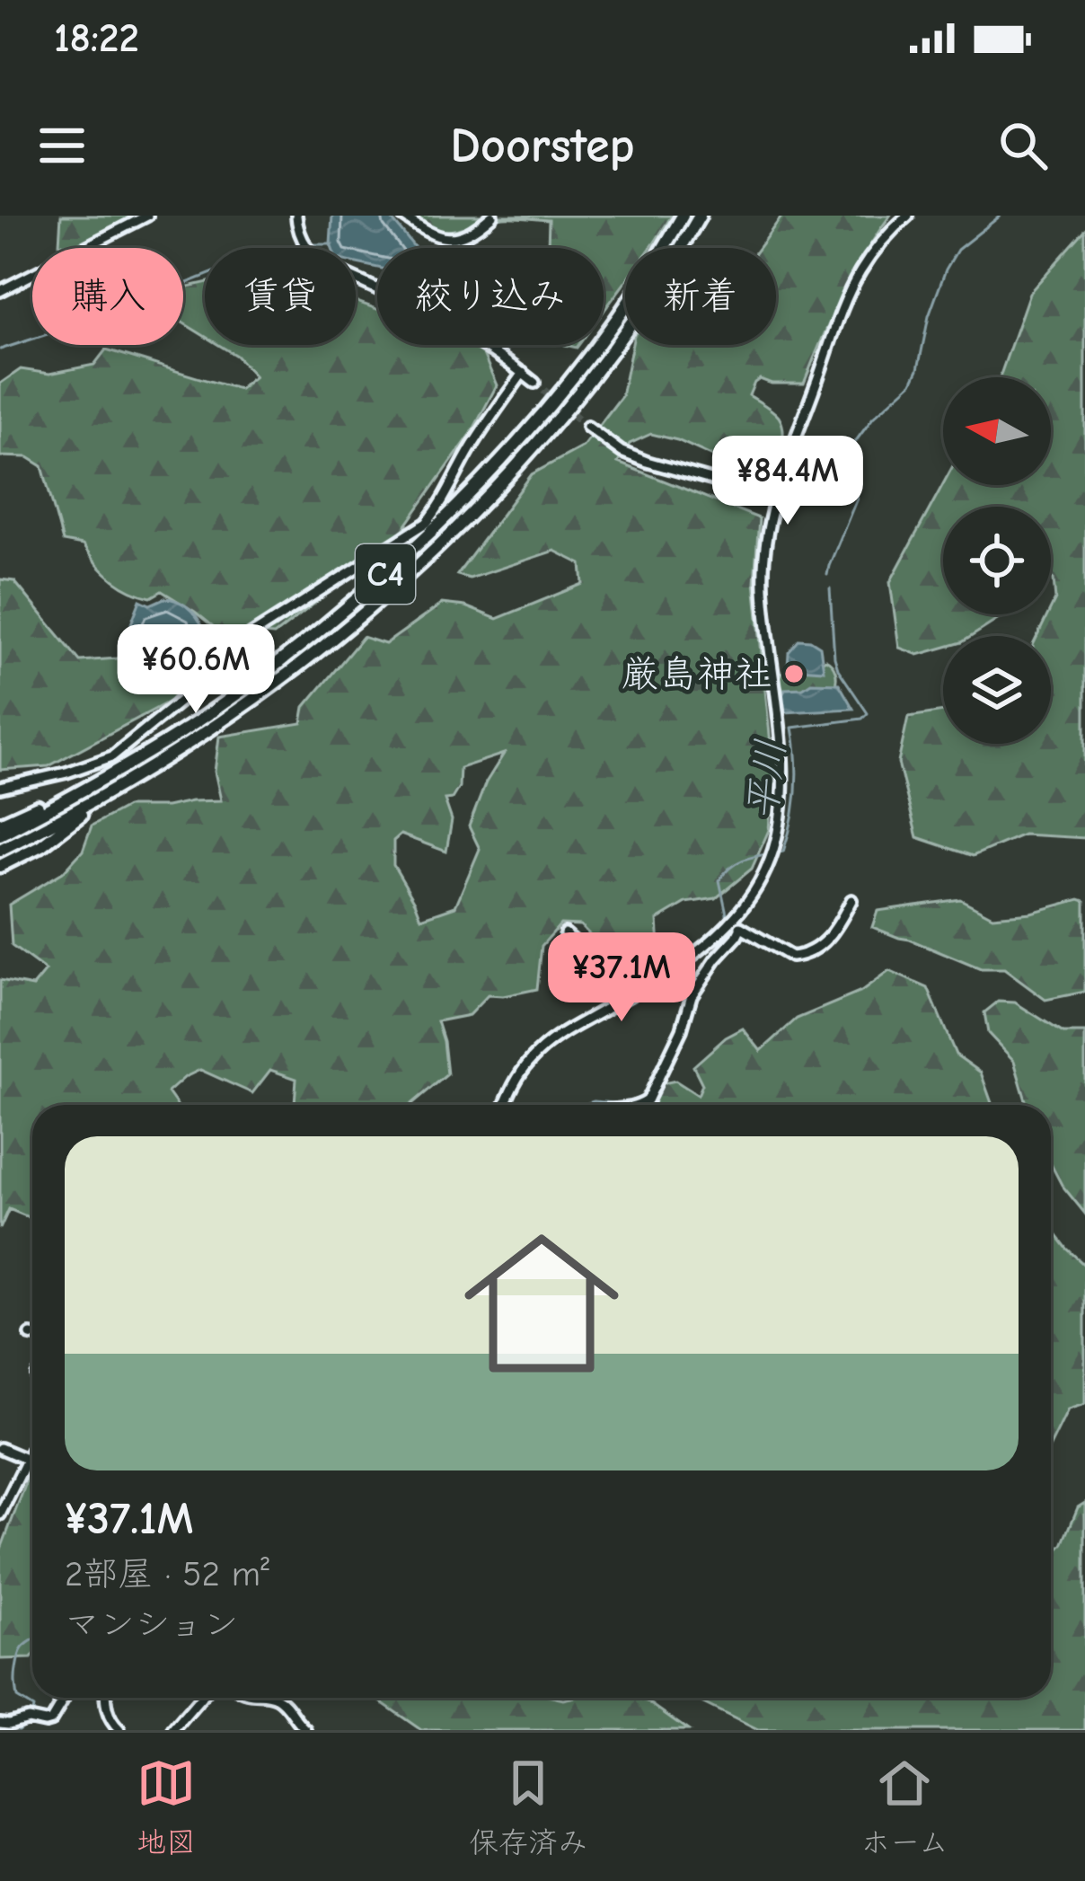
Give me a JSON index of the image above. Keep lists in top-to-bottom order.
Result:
{
  "streets": {
    "highway": ["C4"]
  },
  "water": ["平川"],
  "places": ["厳島神社"],
  "north": "left",
  "page": {
    "status": "18:22",
    "header": "Doorstep",
    "chip": [
      "購入",
      "賃貸",
      "絞り込み",
      "新着"
    ],
    "price": ["¥84.4M", "¥60.6M", "¥37.1M"],
    "list": [
      {
        "name": "¥37.1M",
        "note": "2部屋 · 52 m² · マンション"
      }
    ],
    "tabs": ["地図", "保存済み", "ホーム"]
  }
}
